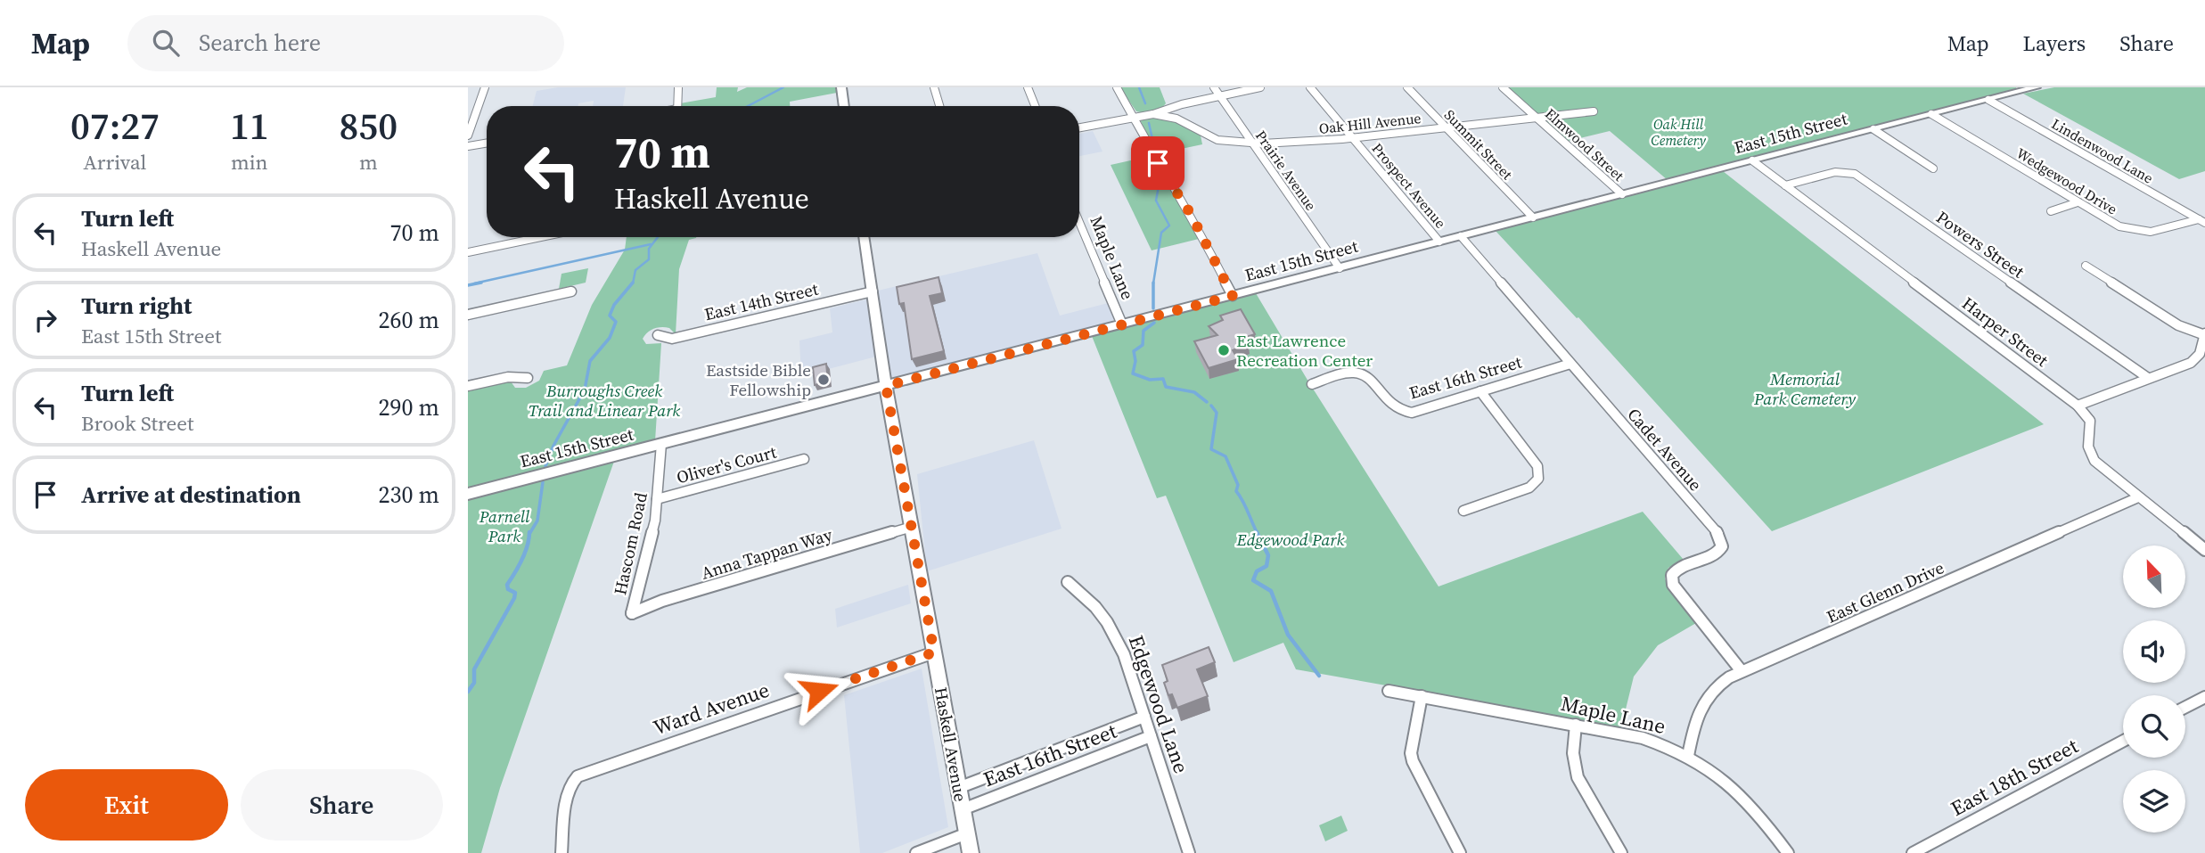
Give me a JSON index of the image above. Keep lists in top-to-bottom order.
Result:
{
  "streets": {
    "main road": ["East 15th Street", "Haskell Avenue"],
    "street": [
      "Oak Hill Avenue",
      "Summit Street",
      "Elmwood Street",
      "Lindenwood Lane",
      "Prairie Avenue",
      "Wedgewood Drive",
      "Prospect Avenue",
      "Powers Street",
      "Maple Lane",
      "East 14th Street",
      "Harper Street",
      "East 16th Street",
      "Cadet Avenue",
      "Oliver's Court",
      "Hascom Road",
      "Anna Tappan Way",
      "East Glenn Drive",
      "Edgewood Lane",
      "Ward Avenue",
      "East 18th Street"
    ]
  },
  "crossings": [
    ["Oak Hill Avenue", "Summit Street"],
    ["Oak Hill Avenue", "Elmwood Street"],
    ["Oak Hill Avenue", "Prairie Avenue"],
    ["Oak Hill Avenue", "Prospect Avenue"],
    ["East 15th Street", "Summit Street"],
    ["East 15th Street", "Elmwood Street"],
    ["East 15th Street", "Lindenwood Lane"],
    ["East 15th Street", "Prairie Avenue"],
    ["East 15th Street", "Wedgewood Drive"],
    ["East 15th Street", "Prospect Avenue"],
    ["East 15th Street", "Maple Lane"],
    ["East 15th Street", "Harper Street"],
    ["East 15th Street", "Cadet Avenue"],
    ["East 15th Street", "Hascom Road"],
    ["East 15th Street", "Haskell Avenue"],
    ["Lindenwood Lane", "Wedgewood Drive"],
    ["Powers Street", "Harper Street"],
    ["Maple Lane", "East Glenn Drive"],
    ["East 14th Street", "Haskell Avenue"],
    ["East 16th Street", "Cadet Avenue"],
    ["East 16th Street", "Edgewood Lane"],
    ["East 16th Street", "Haskell Avenue"],
    ["Cadet Avenue", "East Glenn Drive"],
    ["Oliver's Court", "Hascom Road"],
    ["Hascom Road", "Anna Tappan Way"],
    ["Anna Tappan Way", "Haskell Avenue"],
    ["Ward Avenue", "Haskell Avenue"]
  ],
  "parks": [
    "Oak Hill Cemetery",
    "Memorial Park Cemetery",
    "Burroughs Creek Trail and Linear Park",
    "Parnell Park",
    "Edgewood Park"
  ],
  "places": ["East Lawrence Recreation Center", "Eastside Bible Fellowship"],
  "north": "top left",
  "page": {
    "header": "Map",
    "search": "Search here",
    "nav": ["Map", "Layers", "Share"],
    "eta": [
      "07:27",
      "Arrival",
      "11",
      "min",
      "850",
      "m"
    ],
    "turn": ["70 m", "Haskell Avenue"],
    "list": [
      {
        "name": "Turn left",
        "note": "Haskell Avenue",
        "value": "70 m"
      },
      {
        "name": "Turn right",
        "note": "East 15th Street",
        "value": "260 m"
      },
      {
        "name": "Turn left",
        "note": "Brook Street",
        "value": "290 m"
      },
      {
        "name": "Arrive at destination",
        "value": "230 m"
      }
    ],
    "buttons": ["Exit", "Share"]
  }
}
